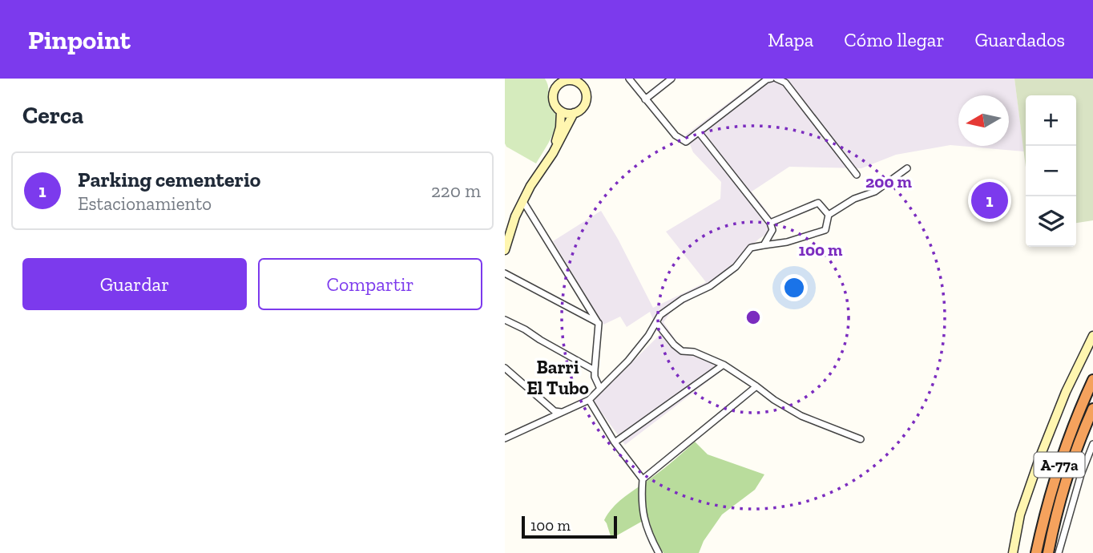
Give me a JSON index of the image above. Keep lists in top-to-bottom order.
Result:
{
  "streets": {
    "highway": ["A-77a"]
  },
  "districts": ["Barri El Tubo"],
  "scale_bar": "100 m",
  "north": "left",
  "page": {
    "header": "Pinpoint",
    "nav": ["Mapa", "Cómo llegar", "Guardados"],
    "heading": "Cerca",
    "map_buttons": ["+", "−"],
    "list": [
      {
        "mark": "1",
        "name": "Parking cementerio",
        "note": "Estacionamiento",
        "value": "220 m"
      }
    ],
    "pins": "1",
    "buttons": ["Guardar", "Compartir"],
    "scale": "100 m"
  },
  "rings": ["200 m", "100 m"]
}
